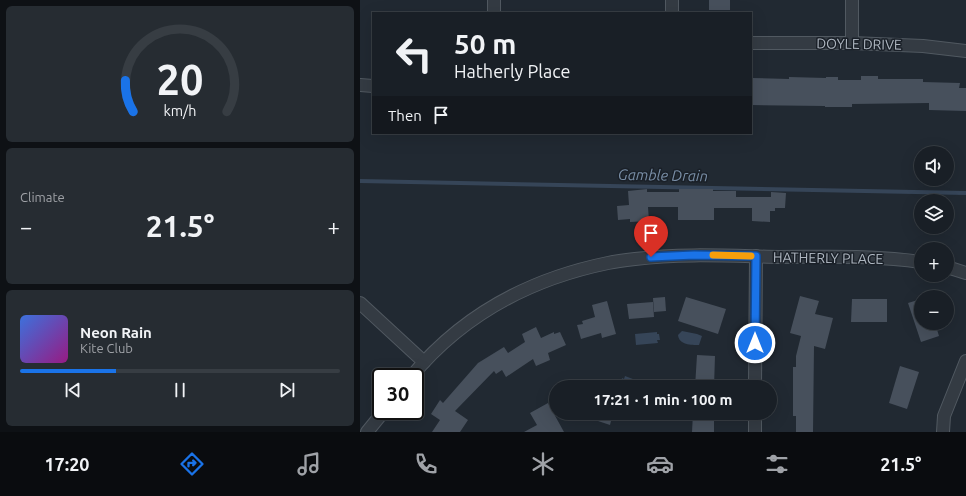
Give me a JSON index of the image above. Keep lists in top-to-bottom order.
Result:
{
  "streets": {
    "street": ["DOYLE DRIVE", "HATHERLY PLACE"]
  },
  "water": ["Gamble Drain"],
  "page": {
    "turn": ["50 m", "Hatherly Place"],
    "then": "Then",
    "map_buttons": ["+", "−"],
    "tile": "Climate",
    "heat": ["−", "21.5°", "+"],
    "song": ["Neon Rain", "Kite Club"],
    "limit": "30",
    "trip": "17:21 · 1 min · 100 m",
    "tabs": ["17:20", "21.5°"],
    "gauge": ["20", "km/h"]
  }
}
